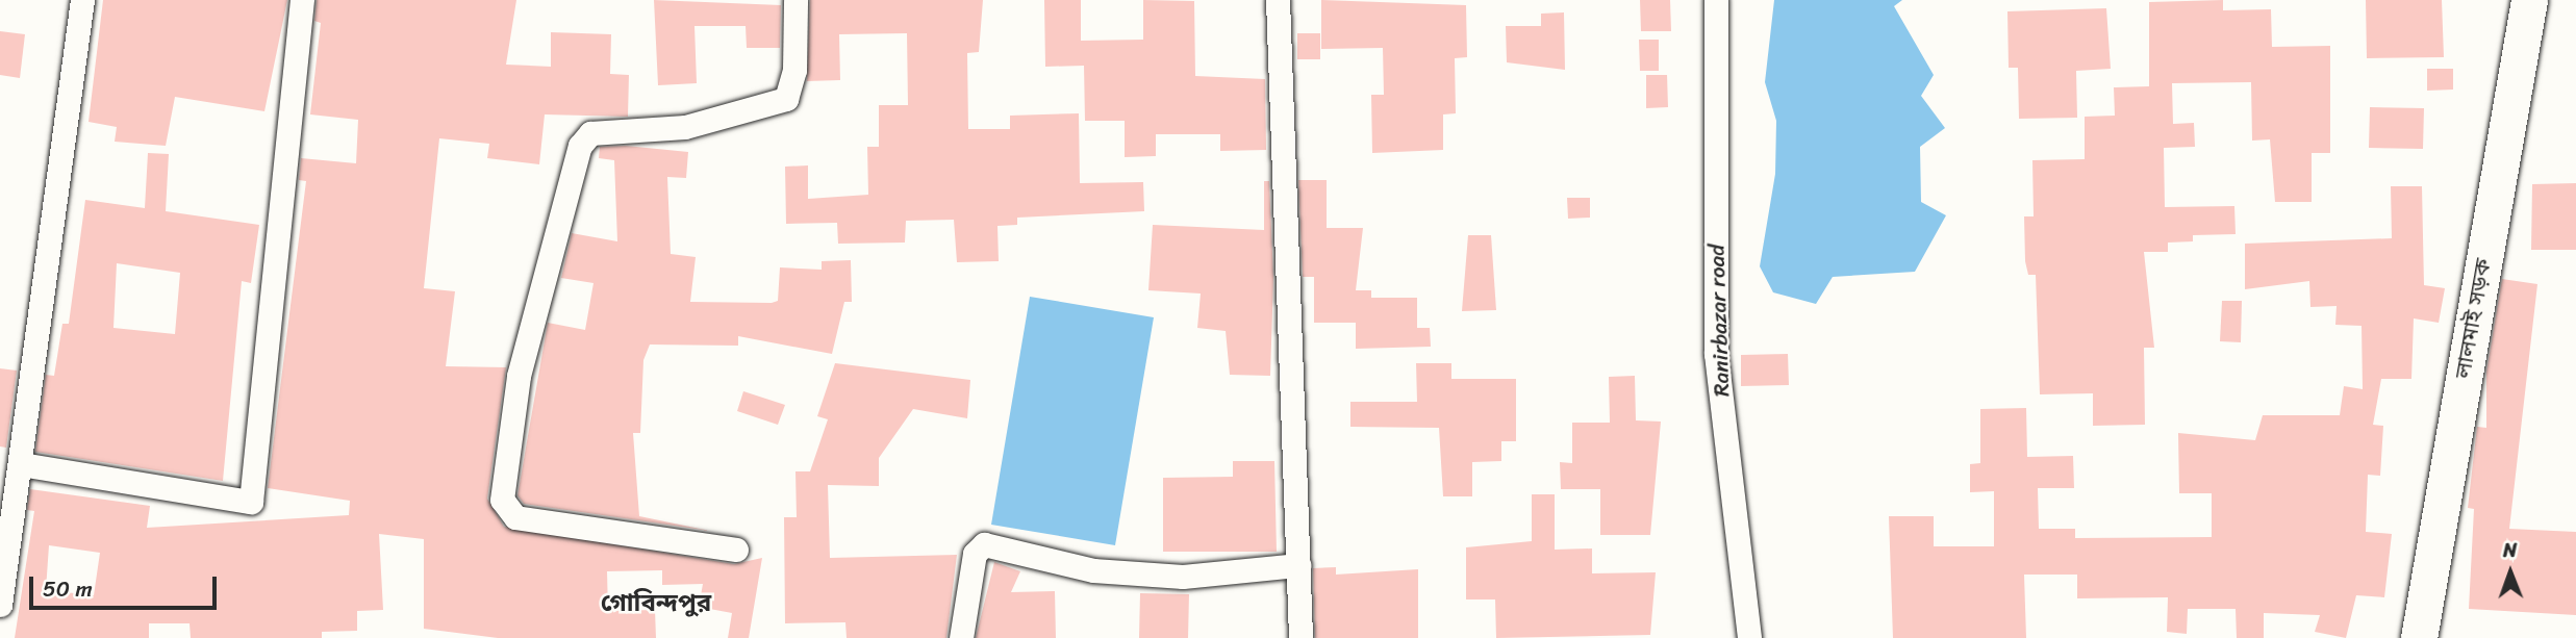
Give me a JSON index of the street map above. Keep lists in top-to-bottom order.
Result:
{
  "streets": {
    "main road": ["লালমাই সড়ক"],
    "street": ["Ranirbazar road"]
  },
  "districts": ["গোবিন্দপুর"],
  "scale_bar": "50 m",
  "north": "top"
}
